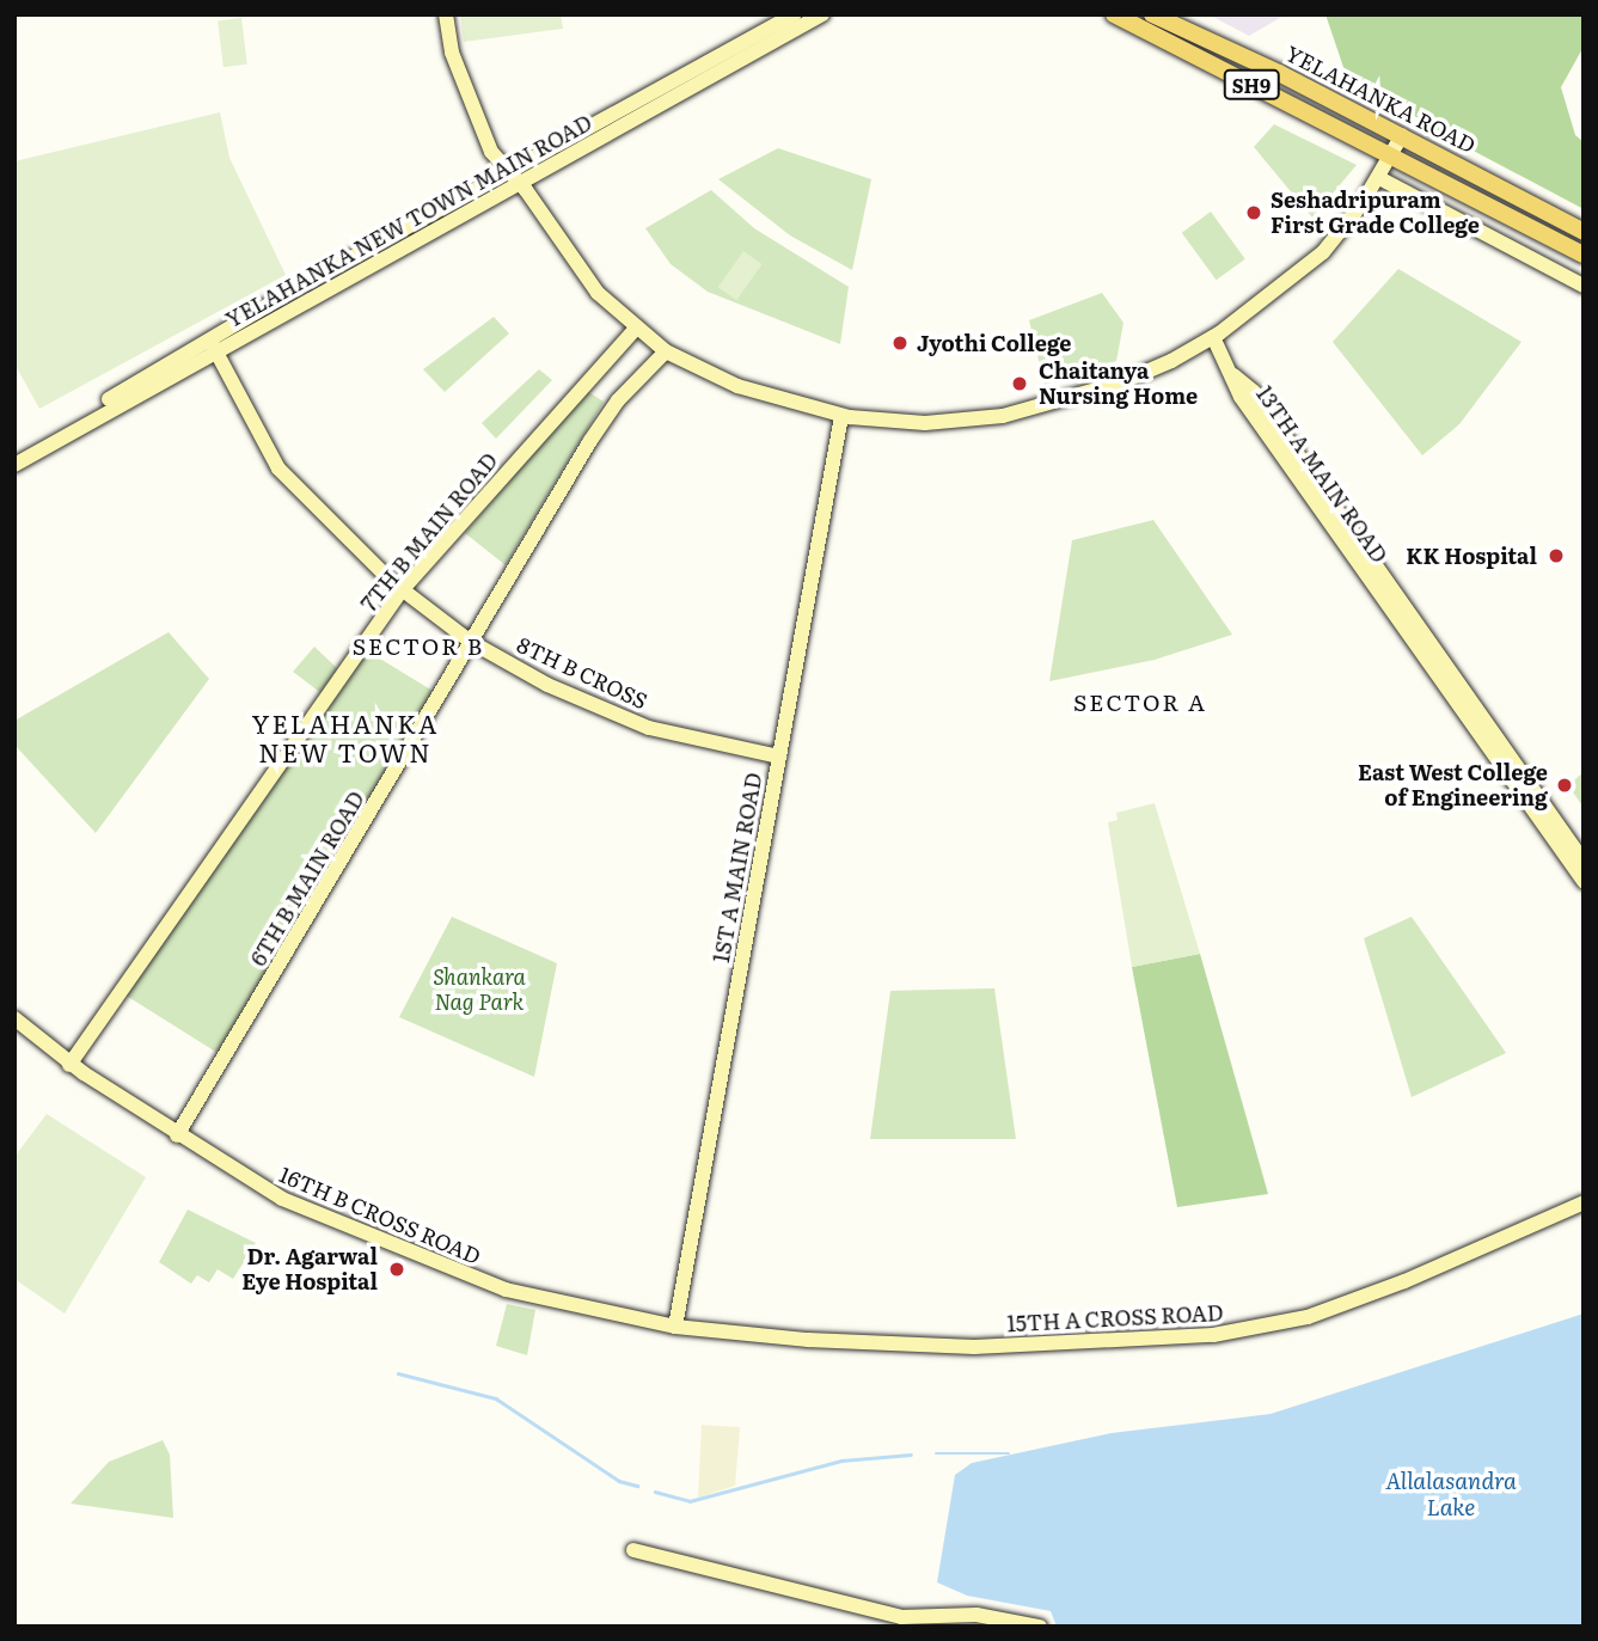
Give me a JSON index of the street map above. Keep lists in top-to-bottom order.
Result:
{
  "streets": {
    "main road": ["SH9", "YELAHANKA ROAD"],
    "street": [
      "YELAHANKA NEW TOWN MAIN ROAD",
      "13TH A MAIN ROAD",
      "7TH B MAIN ROAD",
      "8TH B CROSS",
      "1ST A MAIN ROAD",
      "6TH B MAIN ROAD",
      "16TH B CROSS ROAD",
      "15TH A CROSS ROAD"
    ]
  },
  "crossings": [
    ["YELAHANKA NEW TOWN MAIN ROAD", "8TH B CROSS"],
    ["7TH B MAIN ROAD", "8TH B CROSS"],
    ["7TH B MAIN ROAD", "16TH B CROSS ROAD"],
    ["8TH B CROSS", "1ST A MAIN ROAD"],
    ["8TH B CROSS", "6TH B MAIN ROAD"],
    ["1ST A MAIN ROAD", "16TH B CROSS ROAD"],
    ["1ST A MAIN ROAD", "15TH A CROSS ROAD"],
    ["6TH B MAIN ROAD", "16TH B CROSS ROAD"],
    ["16TH B CROSS ROAD", "15TH A CROSS ROAD"]
  ],
  "districts": ["SECTOR B", "SECTOR A", "YELAHANKA NEW TOWN"],
  "water": ["Allalasandra Lake"],
  "parks": ["Shankara Nag Park"],
  "places": [
    "Seshadripuram First Grade College",
    "Jyothi College",
    "Chaitanya Nursing Home",
    "KK Hospital",
    "East West College of Engineering",
    "Dr. Agarwal Eye Hospital"
  ]
}
